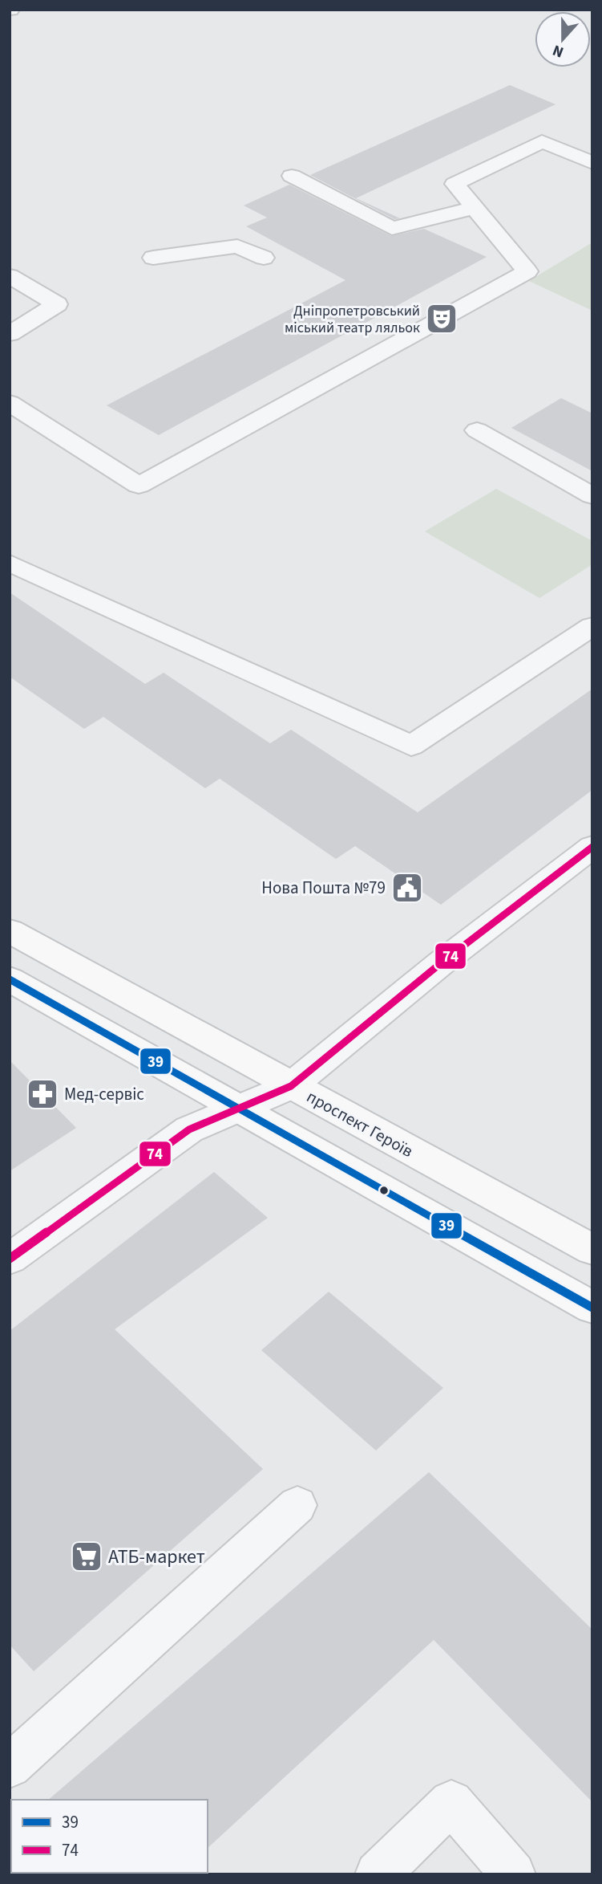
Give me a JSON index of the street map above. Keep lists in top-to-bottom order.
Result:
{
  "streets": {
    "main road": ["проспект Героїв"]
  },
  "places": {
    "theatre": ["Дніпропетровський міський театр ляльок"],
    "public building": ["Нова Пошта №79"],
    "pharmacy": ["Мед-сервіс"],
    "supermarket": ["АТБ-маркет"]
  },
  "lines": ["transit line 74", "transit line 39"],
  "legend": ["39", "74"],
  "north": "bottom"
}
